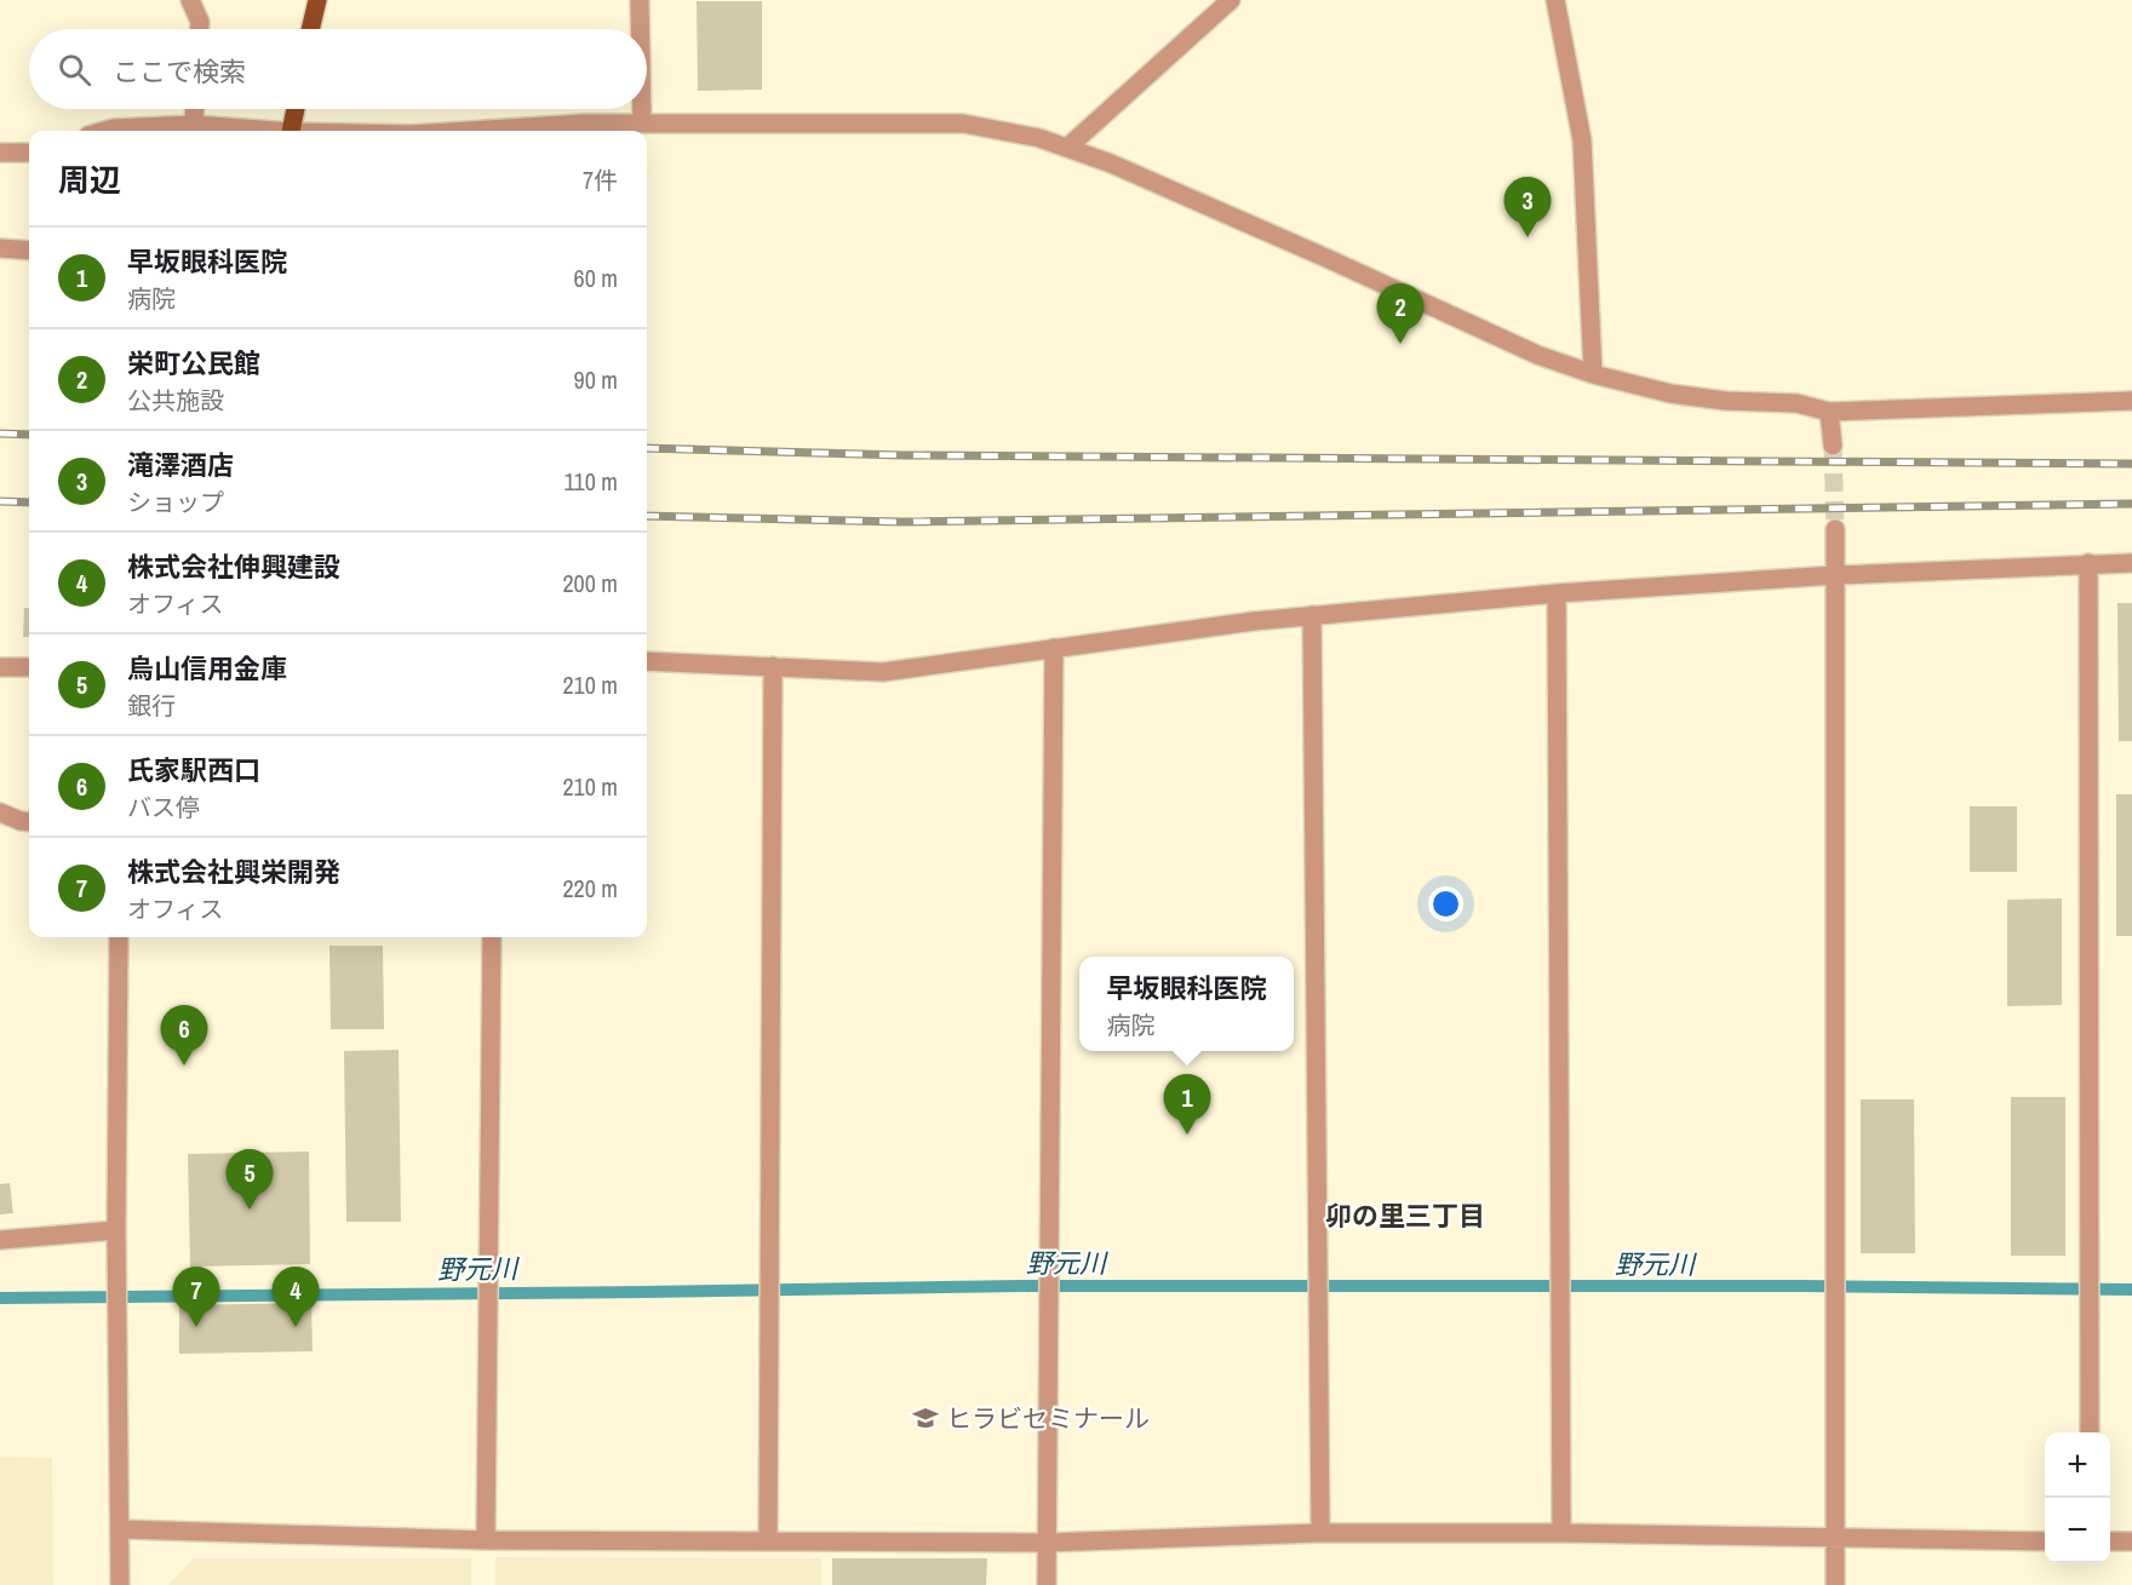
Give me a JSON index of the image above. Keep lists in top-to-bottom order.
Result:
{
  "districts": ["卯の里三丁目"],
  "water": ["野元川"],
  "places": {
    "school or university": ["ヒラビセミナール"]
  },
  "page": {
    "search": "ここで検索",
    "heading": ["周辺", "7件"],
    "pins": [
      "3",
      "2",
      "6",
      "1",
      "5",
      "4",
      "7"
    ],
    "list": [
      {
        "mark": "1",
        "name": "早坂眼科医院",
        "note": "病院",
        "value": "60 m"
      },
      {
        "mark": "2",
        "name": "栄町公民館",
        "note": "公共施設",
        "value": "90 m"
      },
      {
        "mark": "3",
        "name": "滝澤酒店",
        "note": "ショップ",
        "value": "110 m"
      },
      {
        "mark": "4",
        "name": "株式会社伸興建設",
        "note": "オフィス",
        "value": "200 m"
      },
      {
        "mark": "5",
        "name": "烏山信用金庫",
        "note": "銀行",
        "value": "210 m"
      },
      {
        "mark": "6",
        "name": "氏家駅西口",
        "note": "バス停",
        "value": "210 m"
      },
      {
        "mark": "7",
        "name": "株式会社興栄開発",
        "note": "オフィス",
        "value": "220 m"
      }
    ],
    "popup": ["早坂眼科医院", "病院"],
    "map_buttons": ["+", "−"]
  }
}
